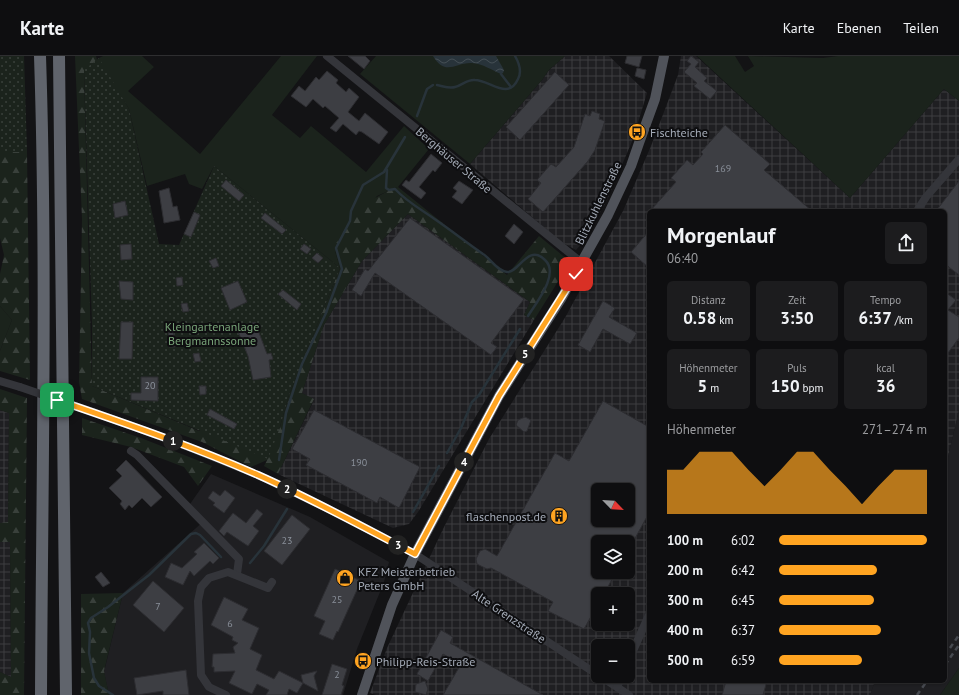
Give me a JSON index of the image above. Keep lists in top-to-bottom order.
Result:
{
  "streets": {
    "main road": ["Blitzkuhlenstraße"],
    "street": ["Berghäuser Straße", "Alte Grenzstraße"]
  },
  "crossings": [
    ["Berghäuser Straße", "Blitzkuhlenstraße"],
    ["Blitzkuhlenstraße", "Alte Grenzstraße"]
  ],
  "parks": ["Kleingartenanlage Bergmannssonne"],
  "places": {
    "bus stop": ["Fischteiche", "Philipp-Reis-Straße"],
    "building": ["flaschenpost.de"],
    "shop": ["KFZ Meisterbetrieb Peters GmbH"]
  },
  "house_numbers": [
    "169",
    "20",
    "190",
    "23",
    "25",
    "7",
    "6",
    "2"
  ],
  "north": "bottom right",
  "page": {
    "header": "Karte",
    "nav": ["Karte", "Ebenen", "Teilen"],
    "heading": ["Morgenlauf", "06:40"],
    "stats": [
      ["Distanz", "0.58 km"],
      ["Zeit", "3:50"],
      ["Tempo", "6:37 /km"],
      ["Höhenmeter", "5 m"],
      ["Puls", "150 bpm"],
      ["kcal", "36"]
    ],
    "pins": [
      "5",
      "1",
      "4",
      "2",
      "3"
    ],
    "chart": ["Höhenmeter", "271–274 m"],
    "map_buttons": ["+", "−"],
    "list": [
      {
        "name": "100 m",
        "note": "6:02"
      },
      {
        "name": "200 m",
        "note": "6:42"
      },
      {
        "name": "300 m",
        "note": "6:45"
      },
      {
        "name": "400 m",
        "note": "6:37"
      },
      {
        "name": "500 m",
        "note": "6:59"
      }
    ]
  }
}
